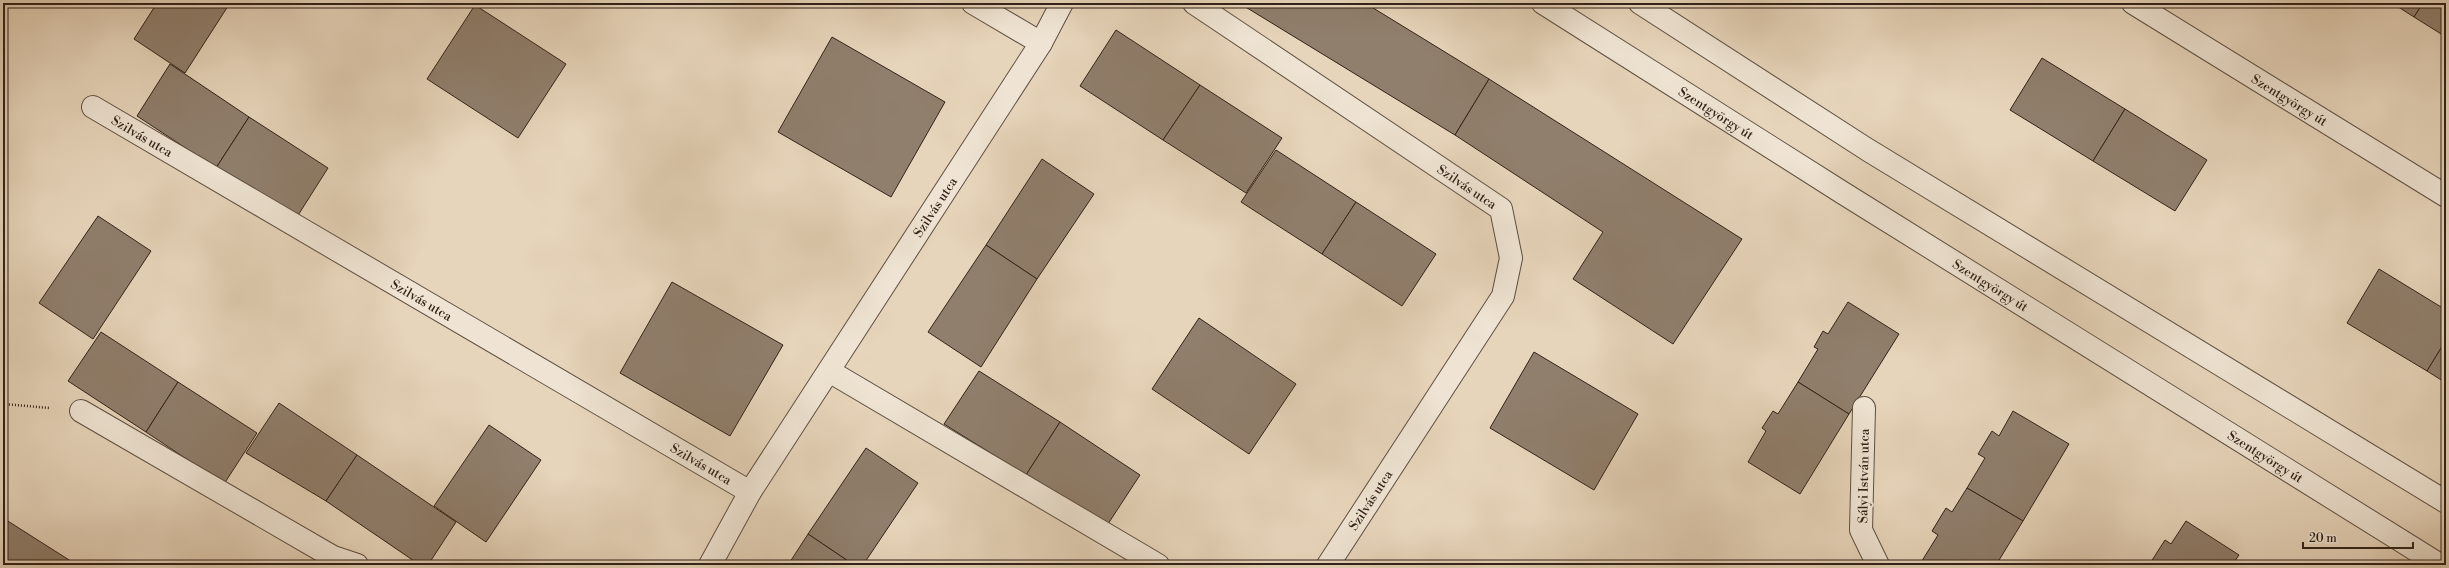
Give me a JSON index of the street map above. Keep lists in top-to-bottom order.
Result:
{
  "streets": {
    "street": ["Szentgyörgy út", "Szilvás utca", "Sályi István utca"]
  },
  "scale_bar": "20 m"
}
